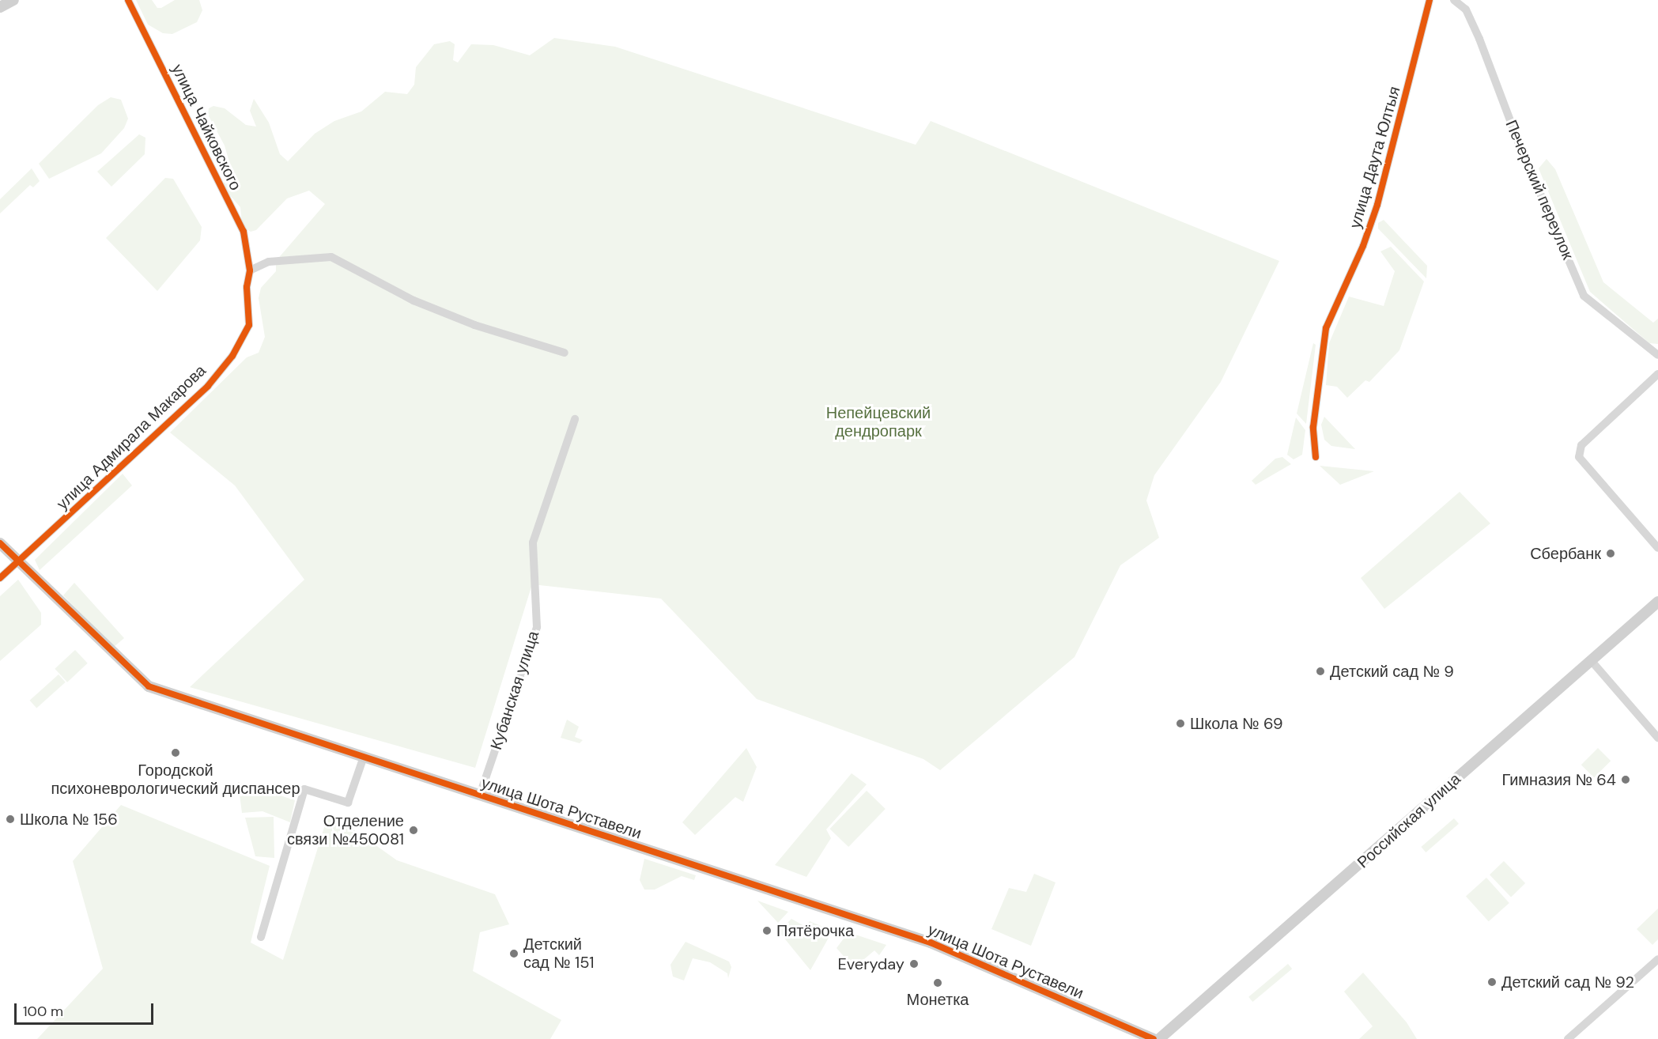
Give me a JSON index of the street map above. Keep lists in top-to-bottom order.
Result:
{
  "streets": {
    "street": [
      "улица Чайковского",
      "улица Даута Юлтыя",
      "Печерский переулок",
      "улица Адмирала Макарова",
      "Кубанская улица",
      "улица Шота Руставели",
      "Российская улица"
    ]
  },
  "crossings": [
    ["улица Чайковского", "улица Адмирала Макарова"],
    ["улица Адмирала Макарова", "улица Шота Руставели"],
    ["Кубанская улица", "улица Шота Руставели"]
  ],
  "parks": ["Непейцевский дендропарк"],
  "places": [
    "Сбербанк",
    "Детский сад № 9",
    "Школа № 69",
    "Городской психоневрологический диспансер",
    "Гимназия № 64",
    "Школа № 156",
    "Отделение связи №450081",
    "Пятёрочка",
    "Детский сад № 151",
    "Everyday",
    "Детский сад № 92",
    "Монетка"
  ],
  "scale_bar": "100 m"
}
